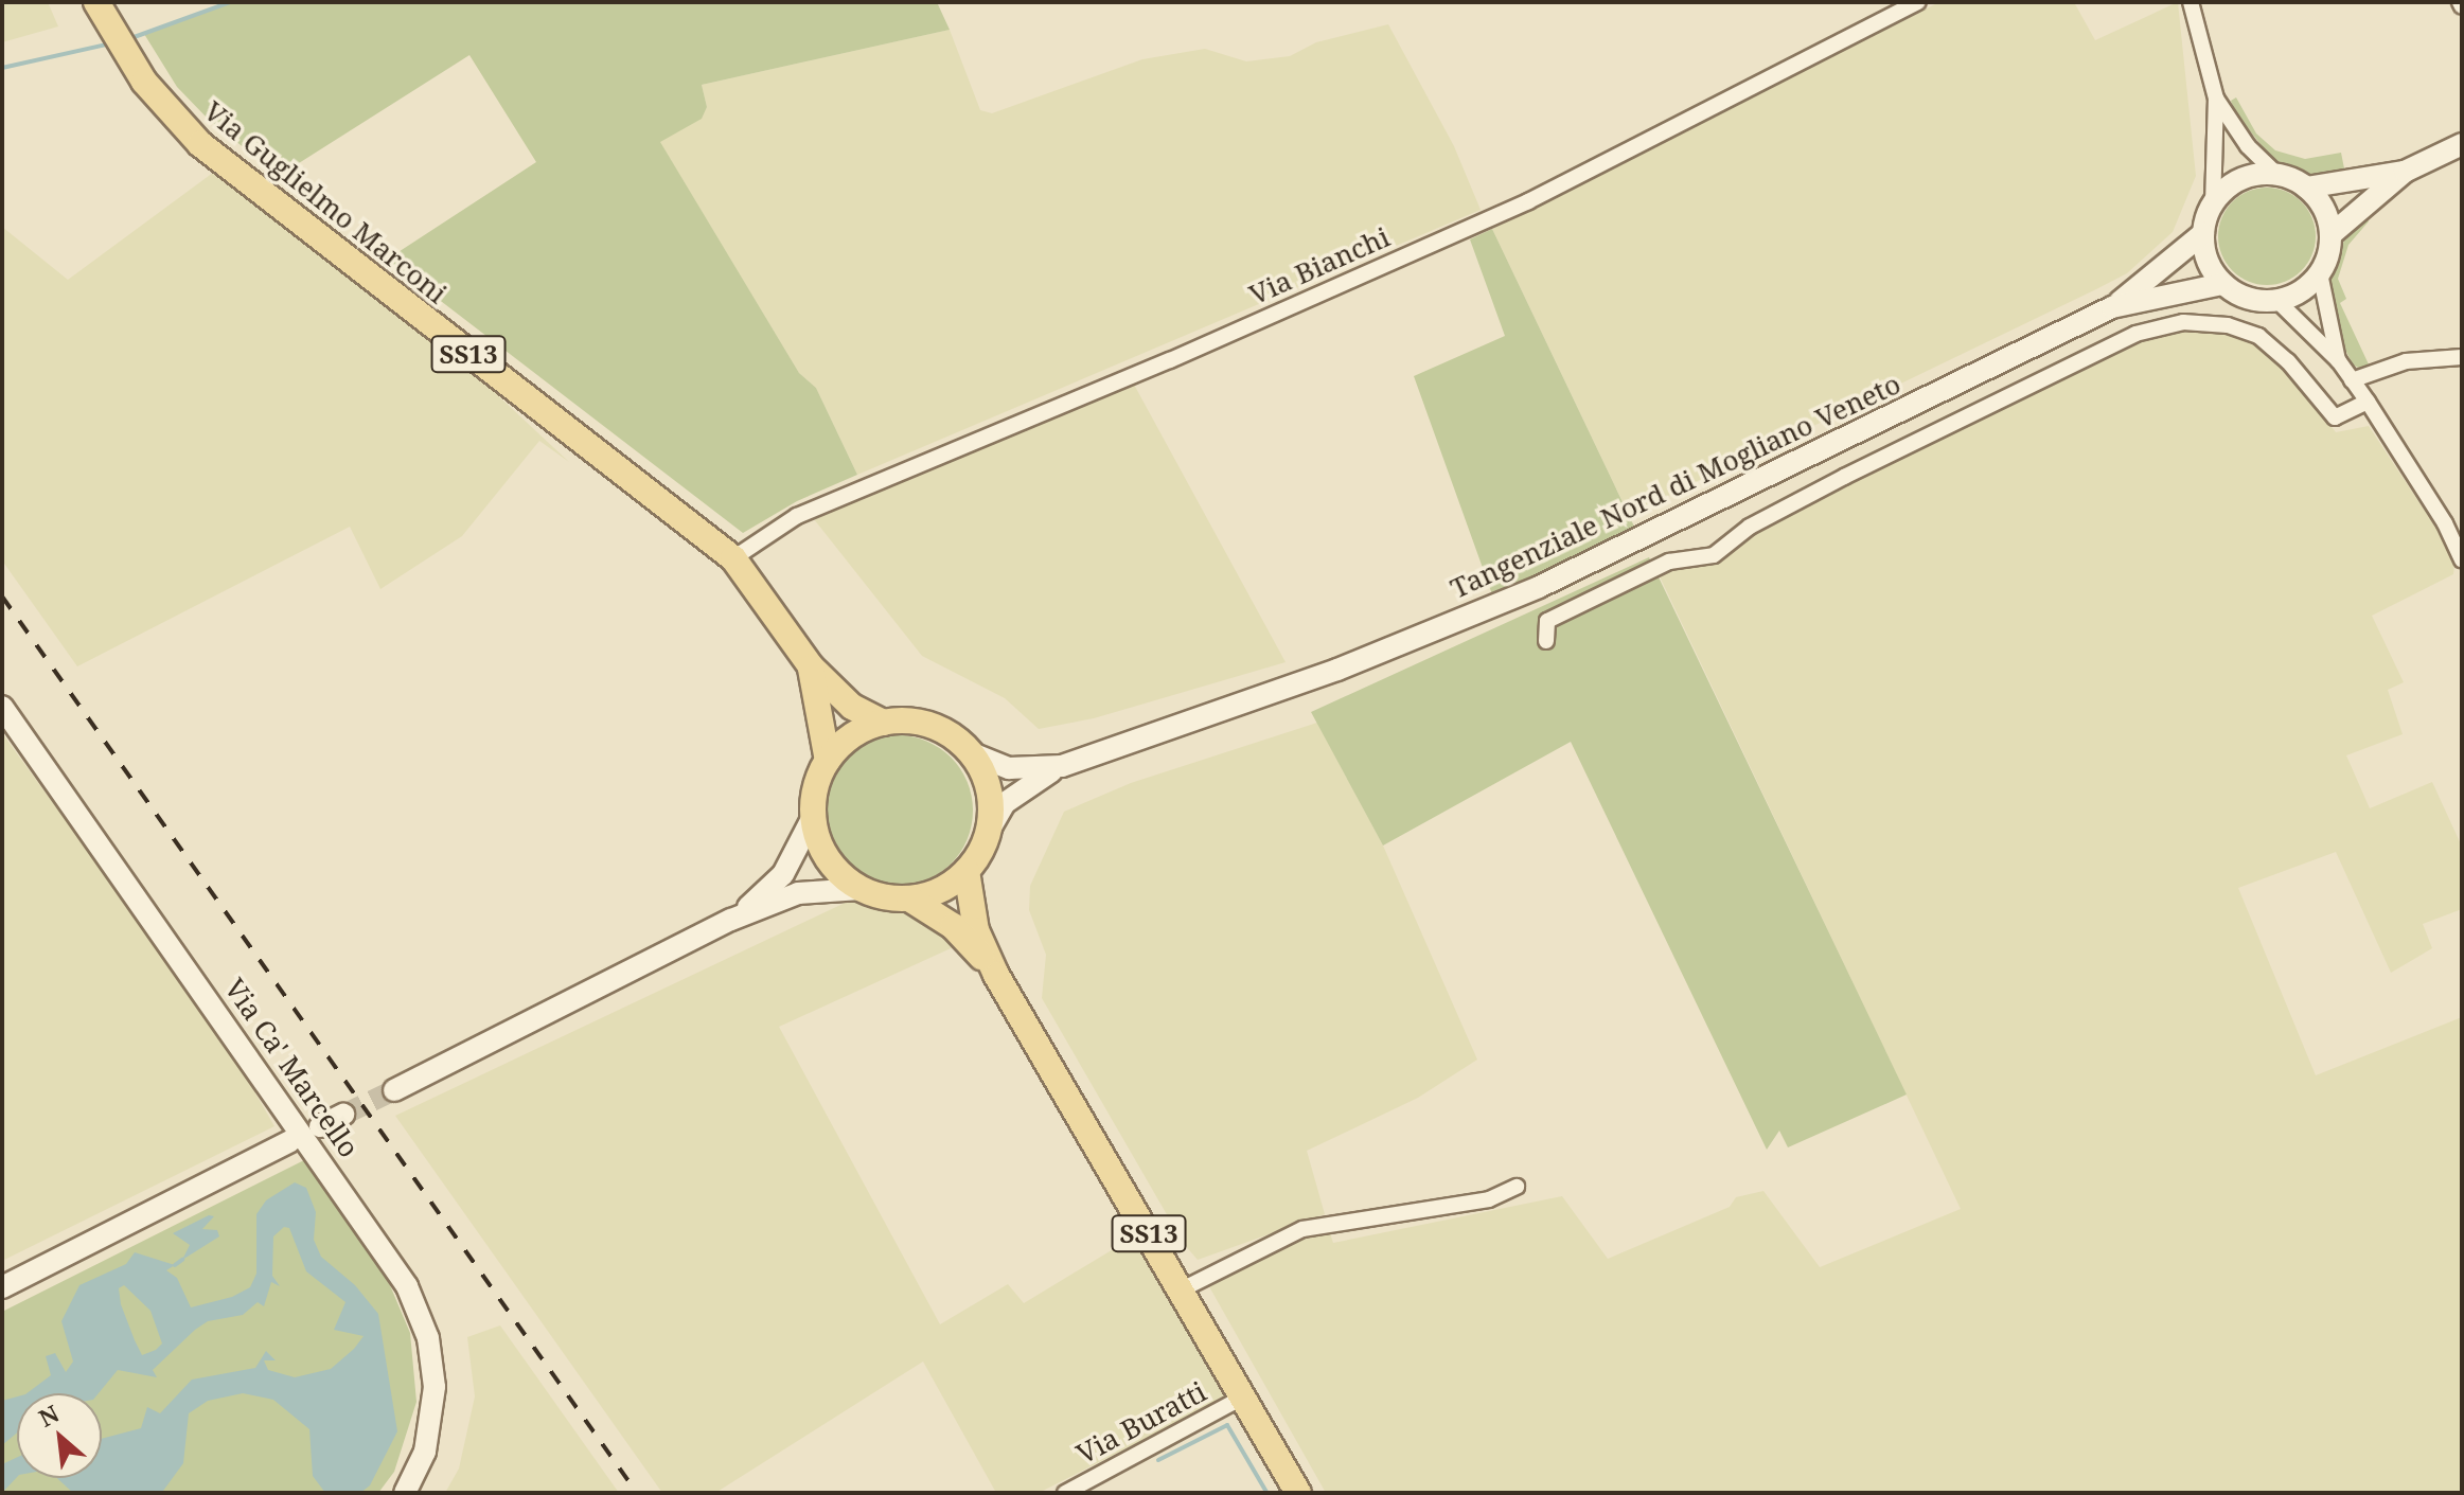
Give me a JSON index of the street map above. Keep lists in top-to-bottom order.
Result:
{
  "streets": {
    "main road": [
      "Via Guglielmo Marconi",
      "SS13",
      "Tangenziale Nord di Mogliano Veneto",
      "Via Ca' Marcello"
    ],
    "street": ["Via Bianchi", "Via Buratti"]
  },
  "crossings": [
    ["Via Guglielmo Marconi", "Via Bianchi"],
    ["Via Guglielmo Marconi", "SS13"],
    ["Via Guglielmo Marconi", "Tangenziale Nord di Mogliano Veneto"],
    ["SS13", "Tangenziale Nord di Mogliano Veneto"],
    ["SS13", "Via Buratti"]
  ],
  "north": "top left"
}
